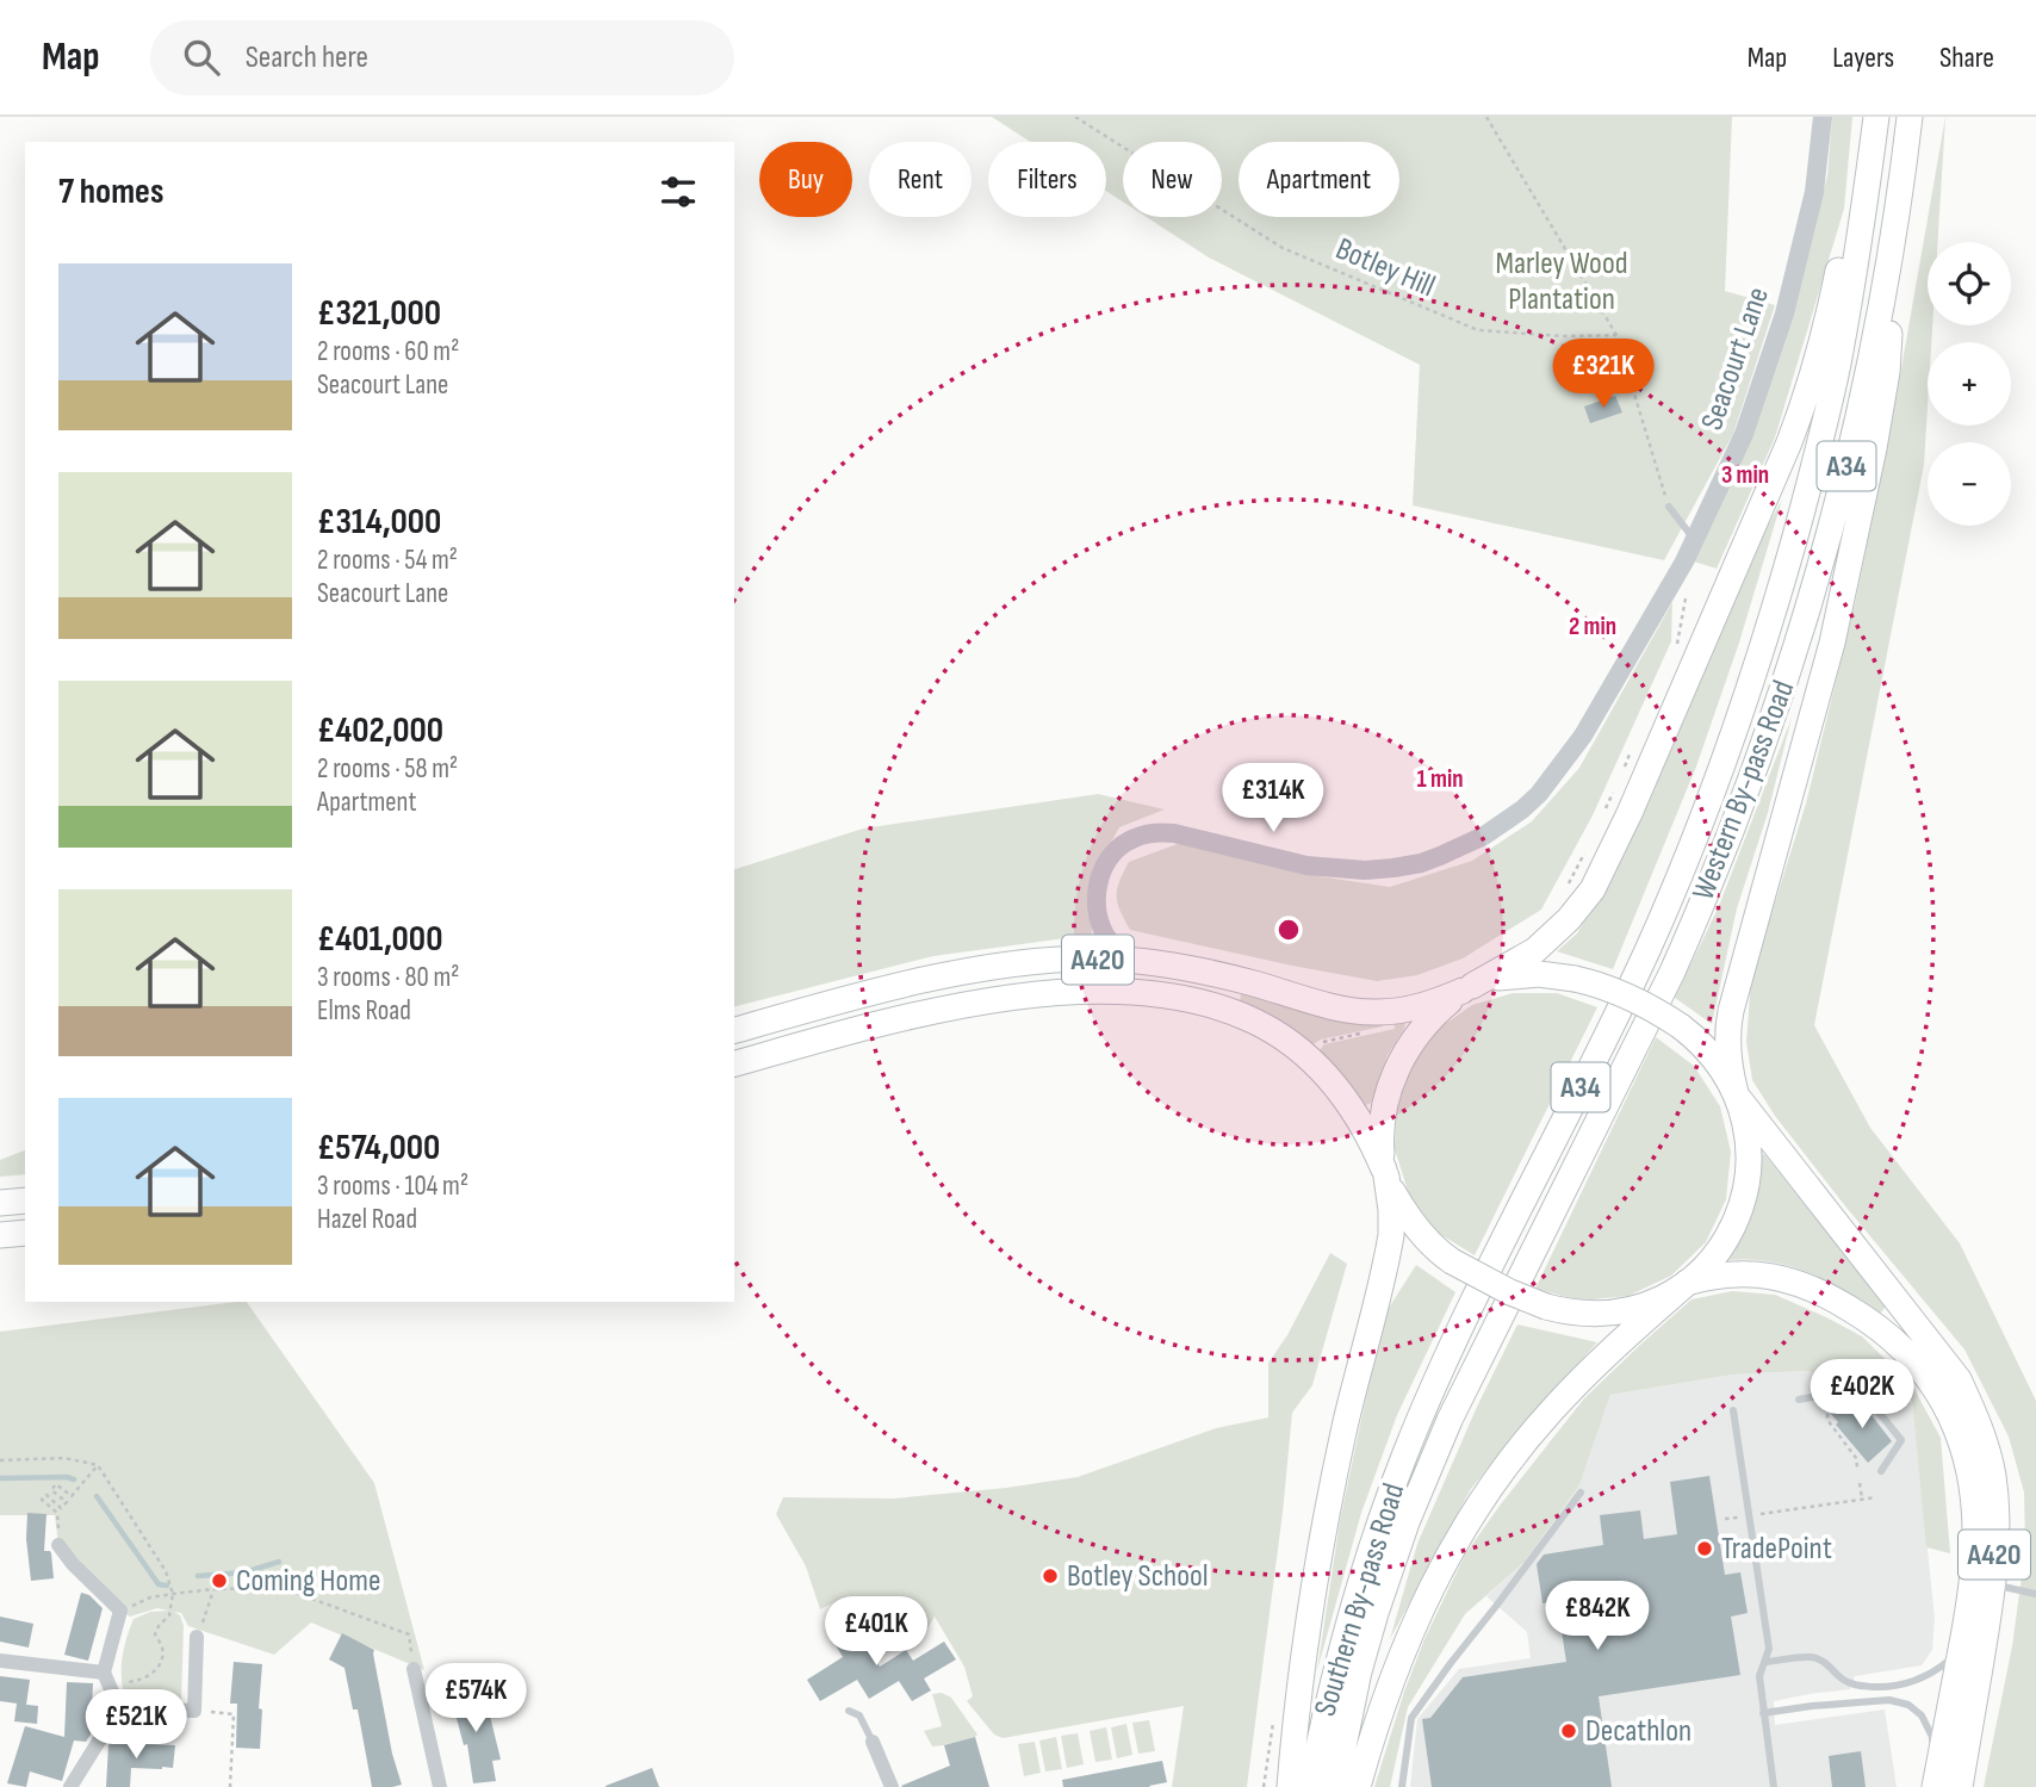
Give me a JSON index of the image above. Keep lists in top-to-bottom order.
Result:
{
  "streets": {
    "main road": [
      "A34",
      "Western By-pass Road",
      "A420",
      "Southern By-pass Road"
    ],
    "street": ["Seacourt Lane"],
    "path": ["Botley Hill"]
  },
  "crossings": [
    ["Seacourt Lane", "A420"],
    ["Western By-pass Road", "Southern By-pass Road"]
  ],
  "parks": ["Marley Wood Plantation"],
  "places": [
    "TradePoint",
    "Botley School",
    "Coming Home",
    "Decathlon"
  ],
  "page": {
    "header": "Map",
    "search": "Search here",
    "nav": ["Map", "Layers", "Share"],
    "chip": [
      "Buy",
      "Rent",
      "Filters",
      "New",
      "Apartment"
    ],
    "heading": "7 homes",
    "map_buttons": ["+", "−"],
    "list": [
      {
        "name": "£321,000",
        "note": "2 rooms · 60 m² · Seacourt Lane"
      },
      {
        "name": "£314,000",
        "note": "2 rooms · 54 m² · Seacourt Lane"
      },
      {
        "name": "£402,000",
        "note": "2 rooms · 58 m² · Apartment"
      },
      {
        "name": "£401,000",
        "note": "3 rooms · 80 m² · Elms Road"
      },
      {
        "name": "£574,000",
        "note": "3 rooms · 104 m² · Hazel Road"
      }
    ],
    "price": [
      "£321K",
      "£314K",
      "£402K",
      "£842K",
      "£401K",
      "£574K",
      "£521K"
    ]
  },
  "rings": ["3 min", "2 min", "1 min"]
}
